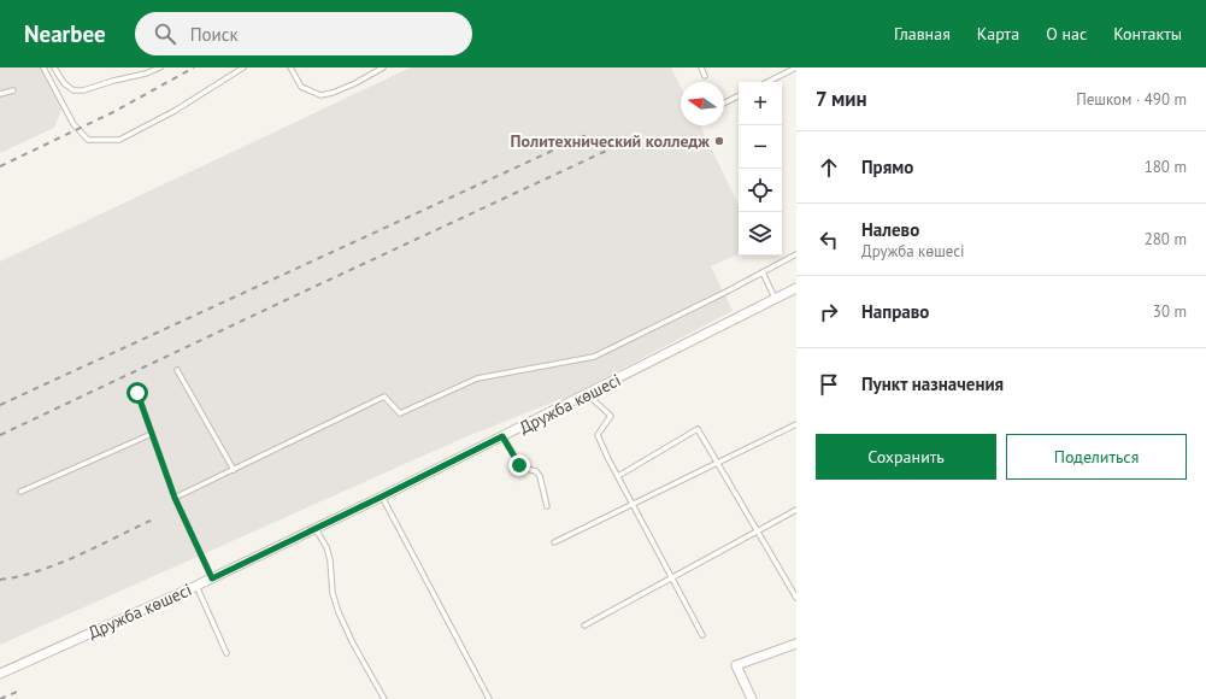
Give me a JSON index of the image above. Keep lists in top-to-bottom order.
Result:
{
  "streets": {
    "street": ["Дружба көшесі"]
  },
  "places": ["Политехнический колледж"],
  "north": "left",
  "page": {
    "header": "Nearbee",
    "search": "Поиск",
    "nav": [
      "Главная",
      "Карта",
      "О нас",
      "Контакты"
    ],
    "heading": ["7 мин", "Пешком · 490 m"],
    "map_buttons": ["+", "−"],
    "list": [
      ["Прямо", "180 m"],
      ["Налево", "Дружба көшесі", "280 m"],
      ["Направо", "30 m"],
      "Пункт назначения"
    ],
    "buttons": ["Сохранить", "Поделиться"]
  }
}
